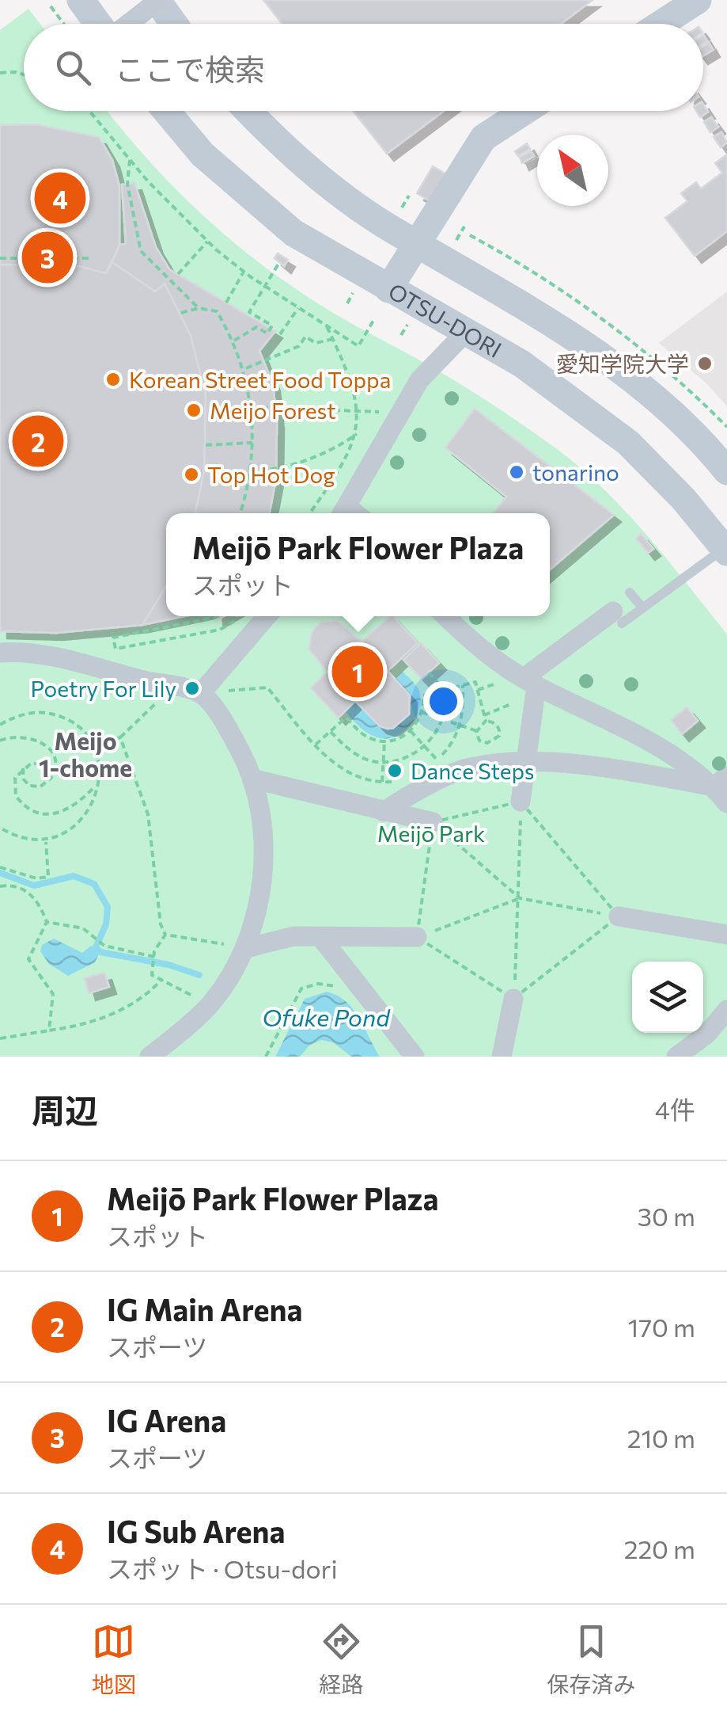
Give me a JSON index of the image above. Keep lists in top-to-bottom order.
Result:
{
  "streets": {
    "street": ["OTSU-DORI"]
  },
  "districts": ["Meijo 1-chome"],
  "water": ["Ofuke Pond"],
  "parks": ["Meijō Park"],
  "places": [
    "愛知学院大学",
    "Korean Street Food Toppa",
    "Meijo Forest",
    "tonarino",
    "Top Hot Dog",
    "Poetry For Lily",
    "Dance Steps"
  ],
  "north": "top left",
  "page": {
    "search": "ここで検索",
    "pins": [
      "4",
      "3",
      "2",
      "1"
    ],
    "popup": ["Meijō Park Flower Plaza", "スポット"],
    "heading": ["周辺", "4件"],
    "list": [
      {
        "mark": "1",
        "name": "Meijō Park Flower Plaza",
        "note": "スポット",
        "value": "30 m"
      },
      {
        "mark": "2",
        "name": "IG Main Arena",
        "note": "スポーツ",
        "value": "170 m"
      },
      {
        "mark": "3",
        "name": "IG Arena",
        "note": "スポーツ",
        "value": "210 m"
      },
      {
        "mark": "4",
        "name": "IG Sub Arena",
        "note": "スポット · Otsu-dori",
        "value": "220 m"
      }
    ],
    "nav": ["地図", "経路", "保存済み"]
  }
}
